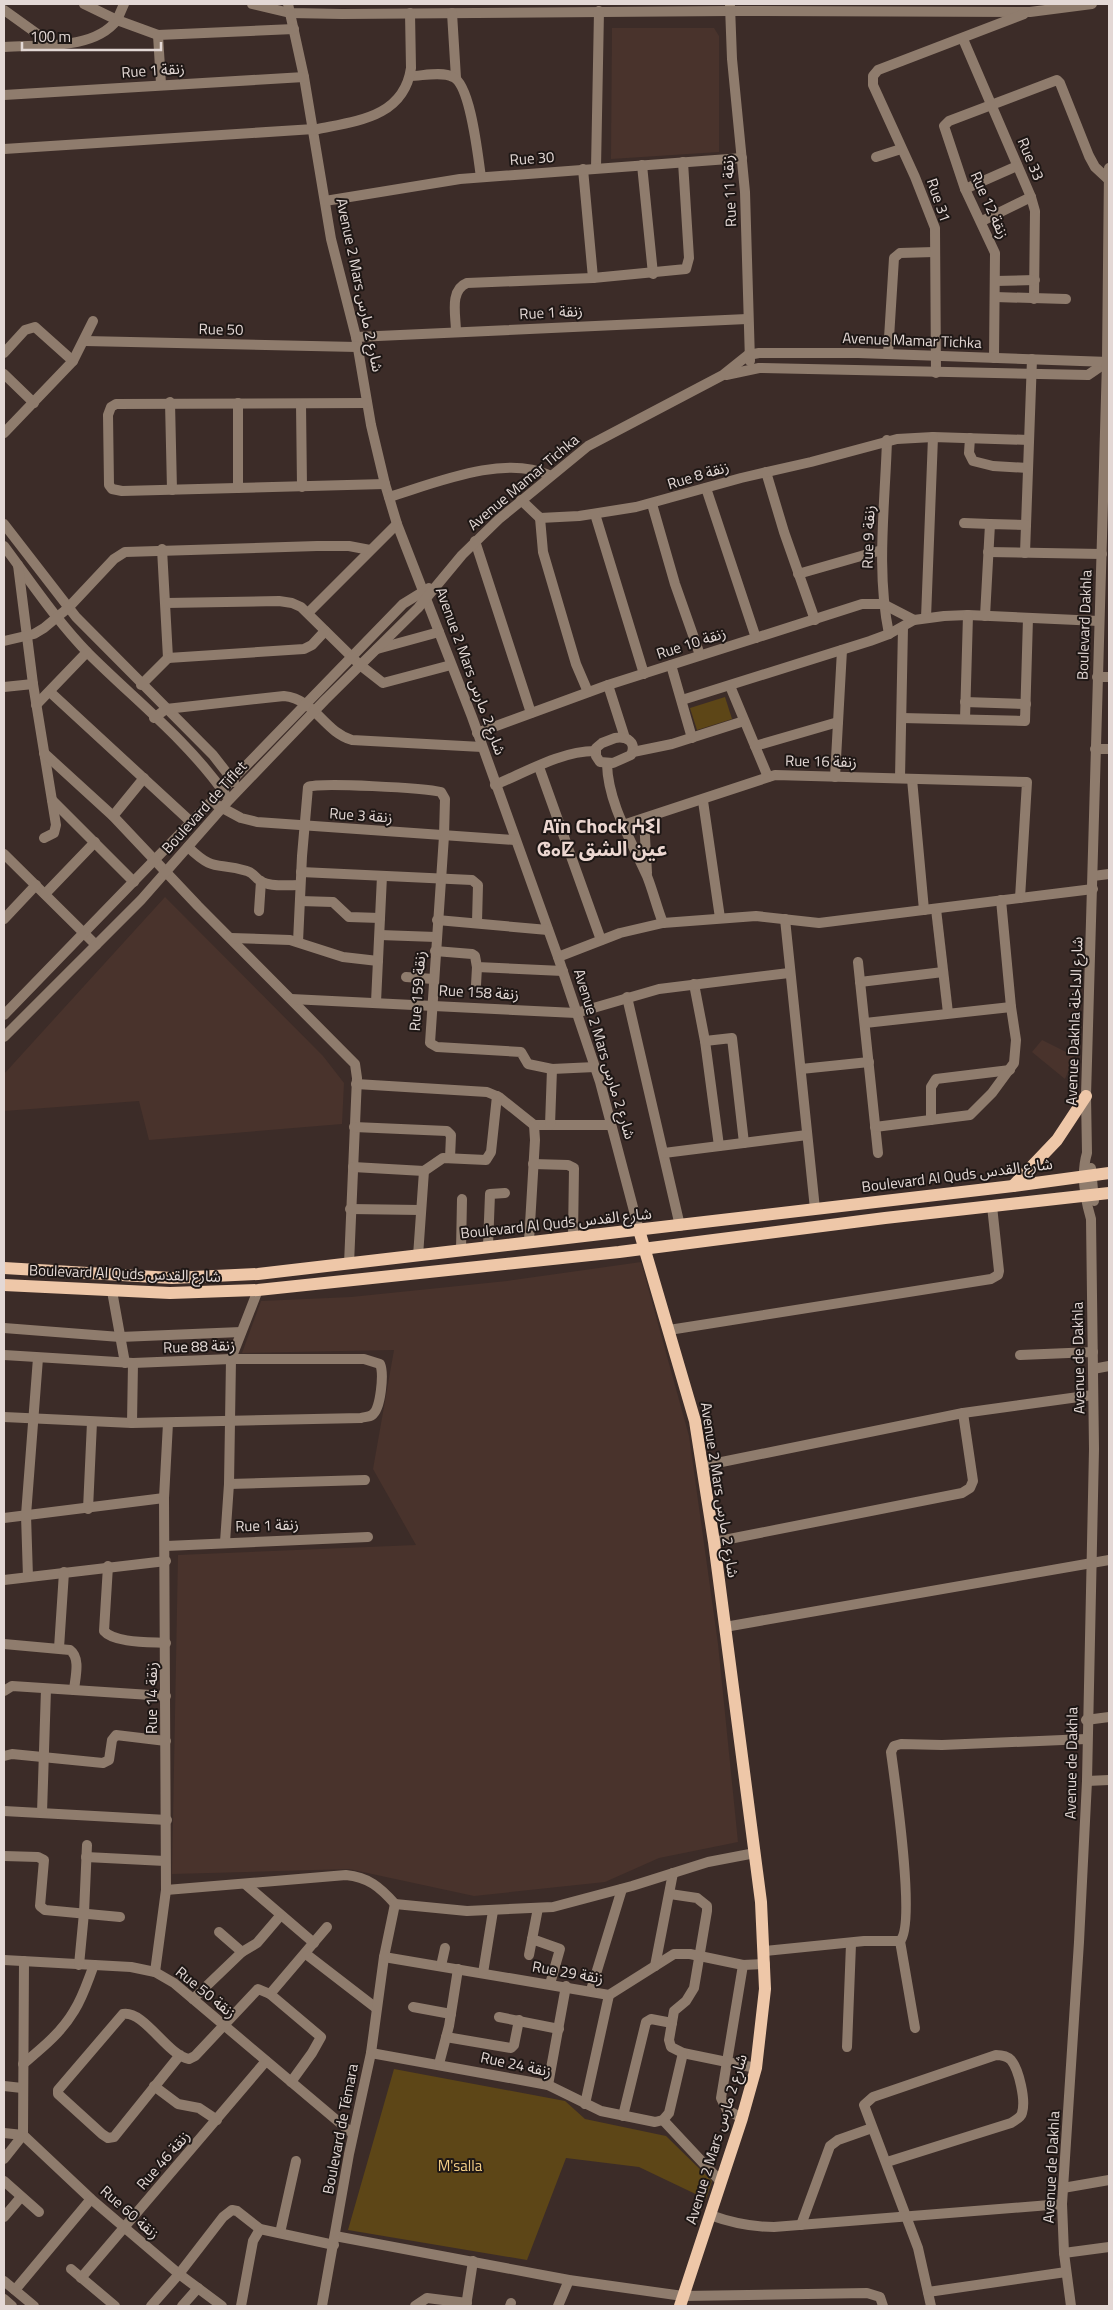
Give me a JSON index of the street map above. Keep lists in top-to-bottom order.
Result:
{
  "streets": {
    "main road": ["Avenue 2 Mars شارع 2 مارس", "Boulevard Al Quds شارع القدس"],
    "street": [
      "Rue 1 زنقة",
      "Rue 30",
      "Rue 33",
      "Rue 11 زنقة",
      "Rue 31",
      "Rue 12 زنقة",
      "Rue 50",
      "Avenue Mamar Tichka",
      "Rue 8 زنقة",
      "Rue 9 زنقة",
      "Boulevard Dakhla",
      "Rue 10 زنقة",
      "Rue 16 زنقة",
      "Boulevard de Tiflet",
      "Rue 3 زنقة",
      "Rue 159 زنقة",
      "Rue 158 زنقة",
      "Avenue Dakhla شارع الداخلة",
      "Rue 88 زنقة",
      "Avenue de Dakhla",
      "Rue 14 زنقة",
      "Rue 29 زنقة",
      "Rue 50 زنقة",
      "Rue 24 زنقة",
      "Boulevard de Témara",
      "Rue 46 زنقة",
      "Rue 60 زنقة"
    ]
  },
  "crossings": [
    ["Rue 1 زنقة", "Rue 11 زنقة"],
    ["Rue 1 زنقة", "Avenue 2 Mars شارع 2 مارس"],
    ["Rue 1 زنقة", "Rue 50"],
    ["Rue 1 زنقة", "Rue 14 زنقة"],
    ["Rue 30", "Rue 11 زنقة"],
    ["Rue 30", "Avenue 2 Mars شارع 2 مارس"],
    ["Rue 33", "Rue 31"],
    ["Rue 33", "Rue 12 زنقة"],
    ["Rue 11 زنقة", "Avenue Mamar Tichka"],
    ["Rue 31", "Avenue Mamar Tichka"],
    ["Rue 12 زنقة", "Avenue Mamar Tichka"],
    ["Avenue 2 Mars شارع 2 مارس", "Rue 50"],
    ["Avenue 2 Mars شارع 2 مارس", "Avenue Mamar Tichka"],
    ["Avenue 2 Mars شارع 2 مارس", "Rue 10 زنقة"],
    ["Avenue 2 Mars شارع 2 مارس", "Boulevard de Tiflet"],
    ["Avenue 2 Mars شارع 2 مارس", "Rue 3 زنقة"],
    ["Avenue 2 Mars شارع 2 مارس", "Rue 159 زنقة"],
    ["Avenue 2 Mars شارع 2 مارس", "Rue 158 زنقة"],
    ["Avenue 2 Mars شارع 2 مارس", "Boulevard Al Quds شارع القدس"],
    ["Avenue 2 Mars شارع 2 مارس", "Rue 29 زنقة"],
    ["Avenue Mamar Tichka", "Boulevard Dakhla"],
    ["Avenue Mamar Tichka", "Boulevard de Tiflet"],
    ["Rue 8 زنقة", "Rue 9 زنقة"],
    ["Rue 9 زنقة", "Rue 10 زنقة"],
    ["Boulevard Dakhla", "Avenue Dakhla شارع الداخلة"],
    ["Boulevard de Tiflet", "Rue 3 زنقة"],
    ["Rue 3 زنقة", "Rue 159 زنقة"],
    ["Rue 159 زنقة", "Rue 158 زنقة"],
    ["Avenue Dakhla شارع الداخلة", "Boulevard Al Quds شارع القدس"],
    ["Avenue Dakhla شارع الداخلة", "Avenue de Dakhla"],
    ["Boulevard Al Quds شارع القدس", "Avenue de Dakhla"],
    ["Rue 14 زنقة", "Rue 50 زنقة"],
    ["Rue 29 زنقة", "Boulevard de Témara"],
    ["Rue 50 زنقة", "Boulevard de Témara"],
    ["Rue 50 زنقة", "Rue 46 زنقة"],
    ["Rue 24 زنقة", "Boulevard de Témara"],
    ["Rue 46 زنقة", "Rue 60 زنقة"]
  ],
  "districts": ["Aïn Chock ⵄⵉⵏ ⵛⴰⵇ عين الشق"],
  "parks": ["M'salla"],
  "scale_bar": "100 m"
}
